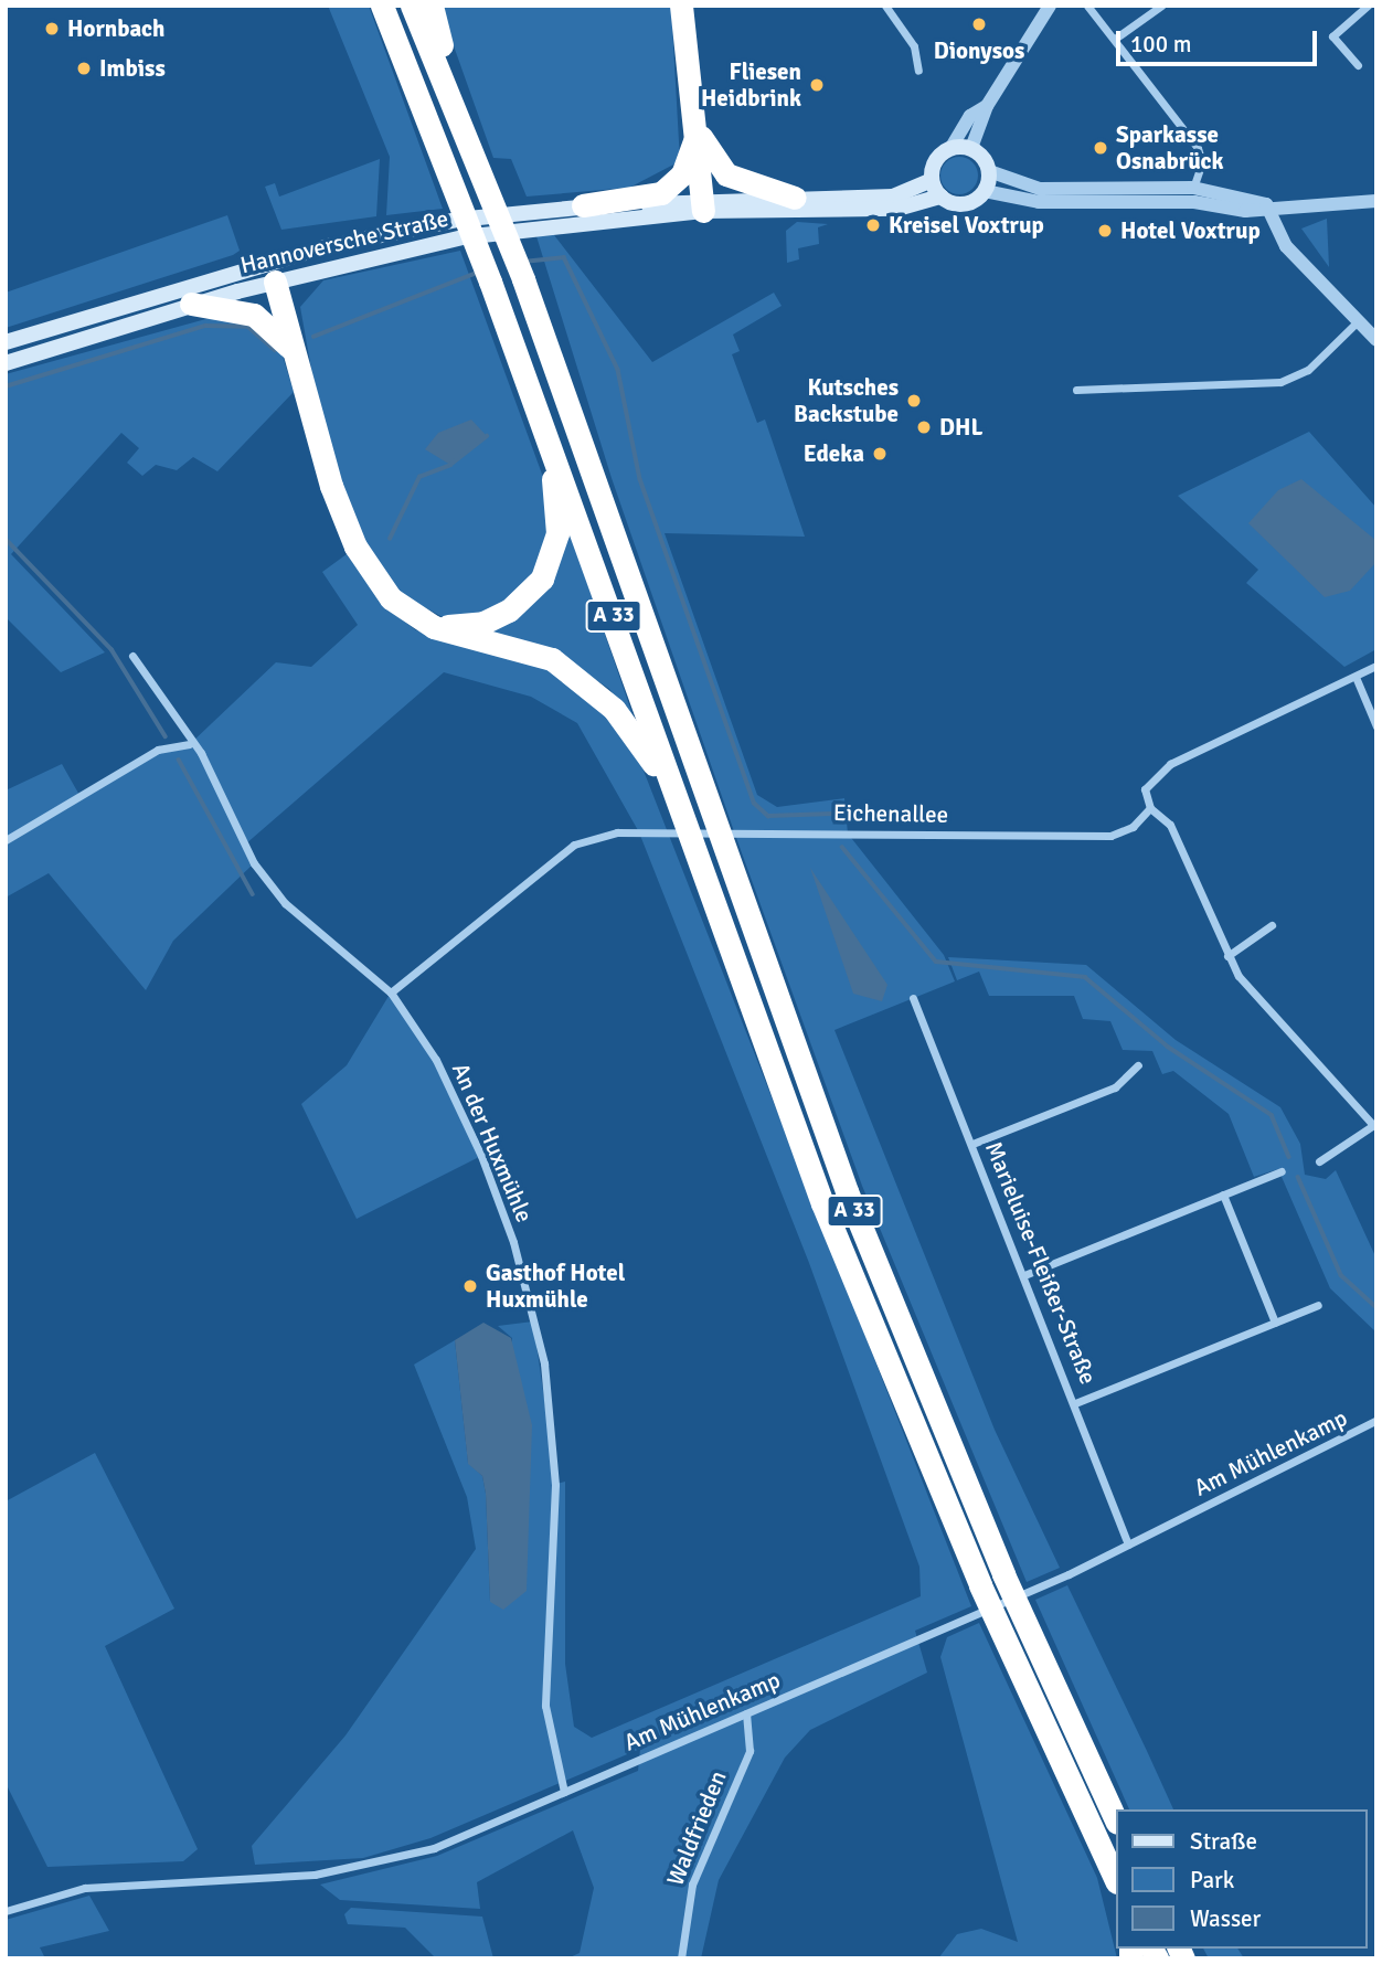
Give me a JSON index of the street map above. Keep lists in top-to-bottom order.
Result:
{
  "streets": {
    "highway": ["A 33"],
    "main road": ["Hannoversche Straße"],
    "street": [
      "Eichenallee",
      "An der Huxmühle",
      "Marieluise-Fleißer-Straße",
      "Am Mühlenkamp",
      "Waldfrieden"
    ]
  },
  "crossings": [
    ["Eichenallee", "An der Huxmühle"],
    ["An der Huxmühle", "Am Mühlenkamp"],
    ["Marieluise-Fleißer-Straße", "Am Mühlenkamp"],
    ["Am Mühlenkamp", "Waldfrieden"]
  ],
  "places": [
    "Dionysos",
    "Hornbach",
    "Imbiss",
    "Fliesen Heidbrink",
    "Sparkasse Osnabrück",
    "Kreisel Voxtrup",
    "Hotel Voxtrup",
    "Kutsches Backstube",
    "DHL",
    "Edeka",
    "Gasthof Hotel Huxmühle"
  ],
  "legend": ["Straße", "Park", "Wasser"],
  "scale_bar": "100 m"
}
